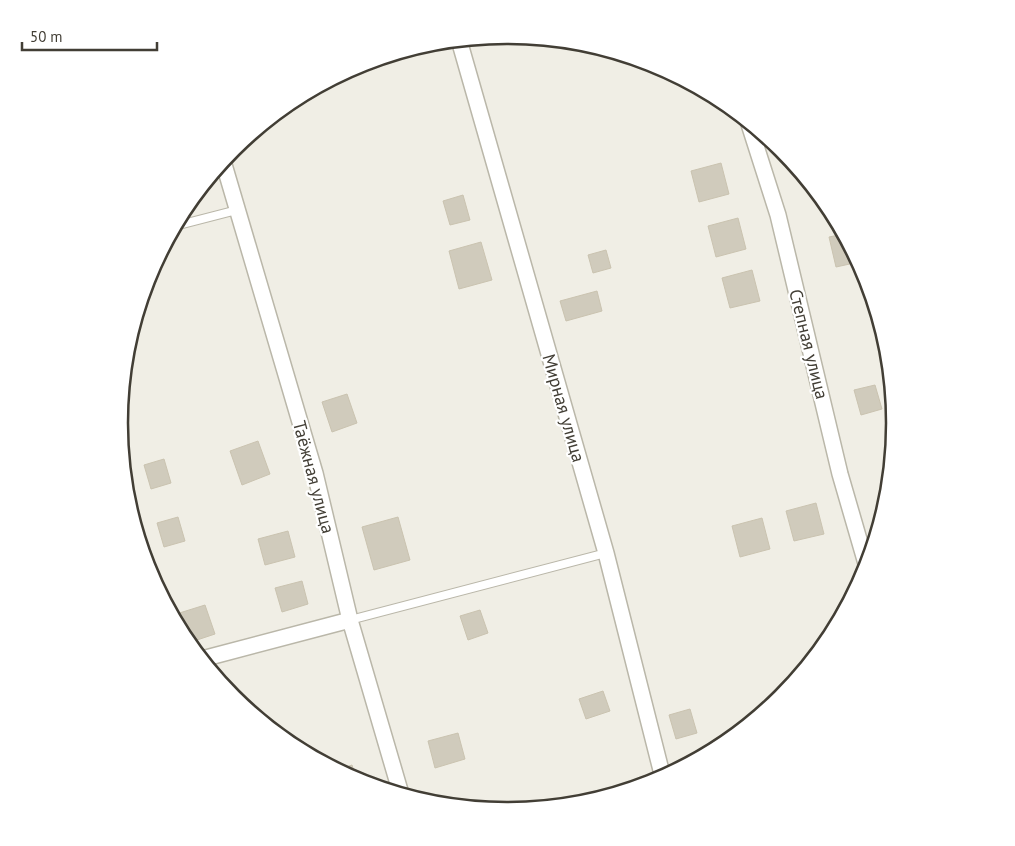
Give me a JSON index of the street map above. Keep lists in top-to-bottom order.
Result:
{
  "streets": {
    "street": ["Степная улица", "Мирная улица", "Таёжная улица"]
  },
  "scale_bar": "50 m"
}
